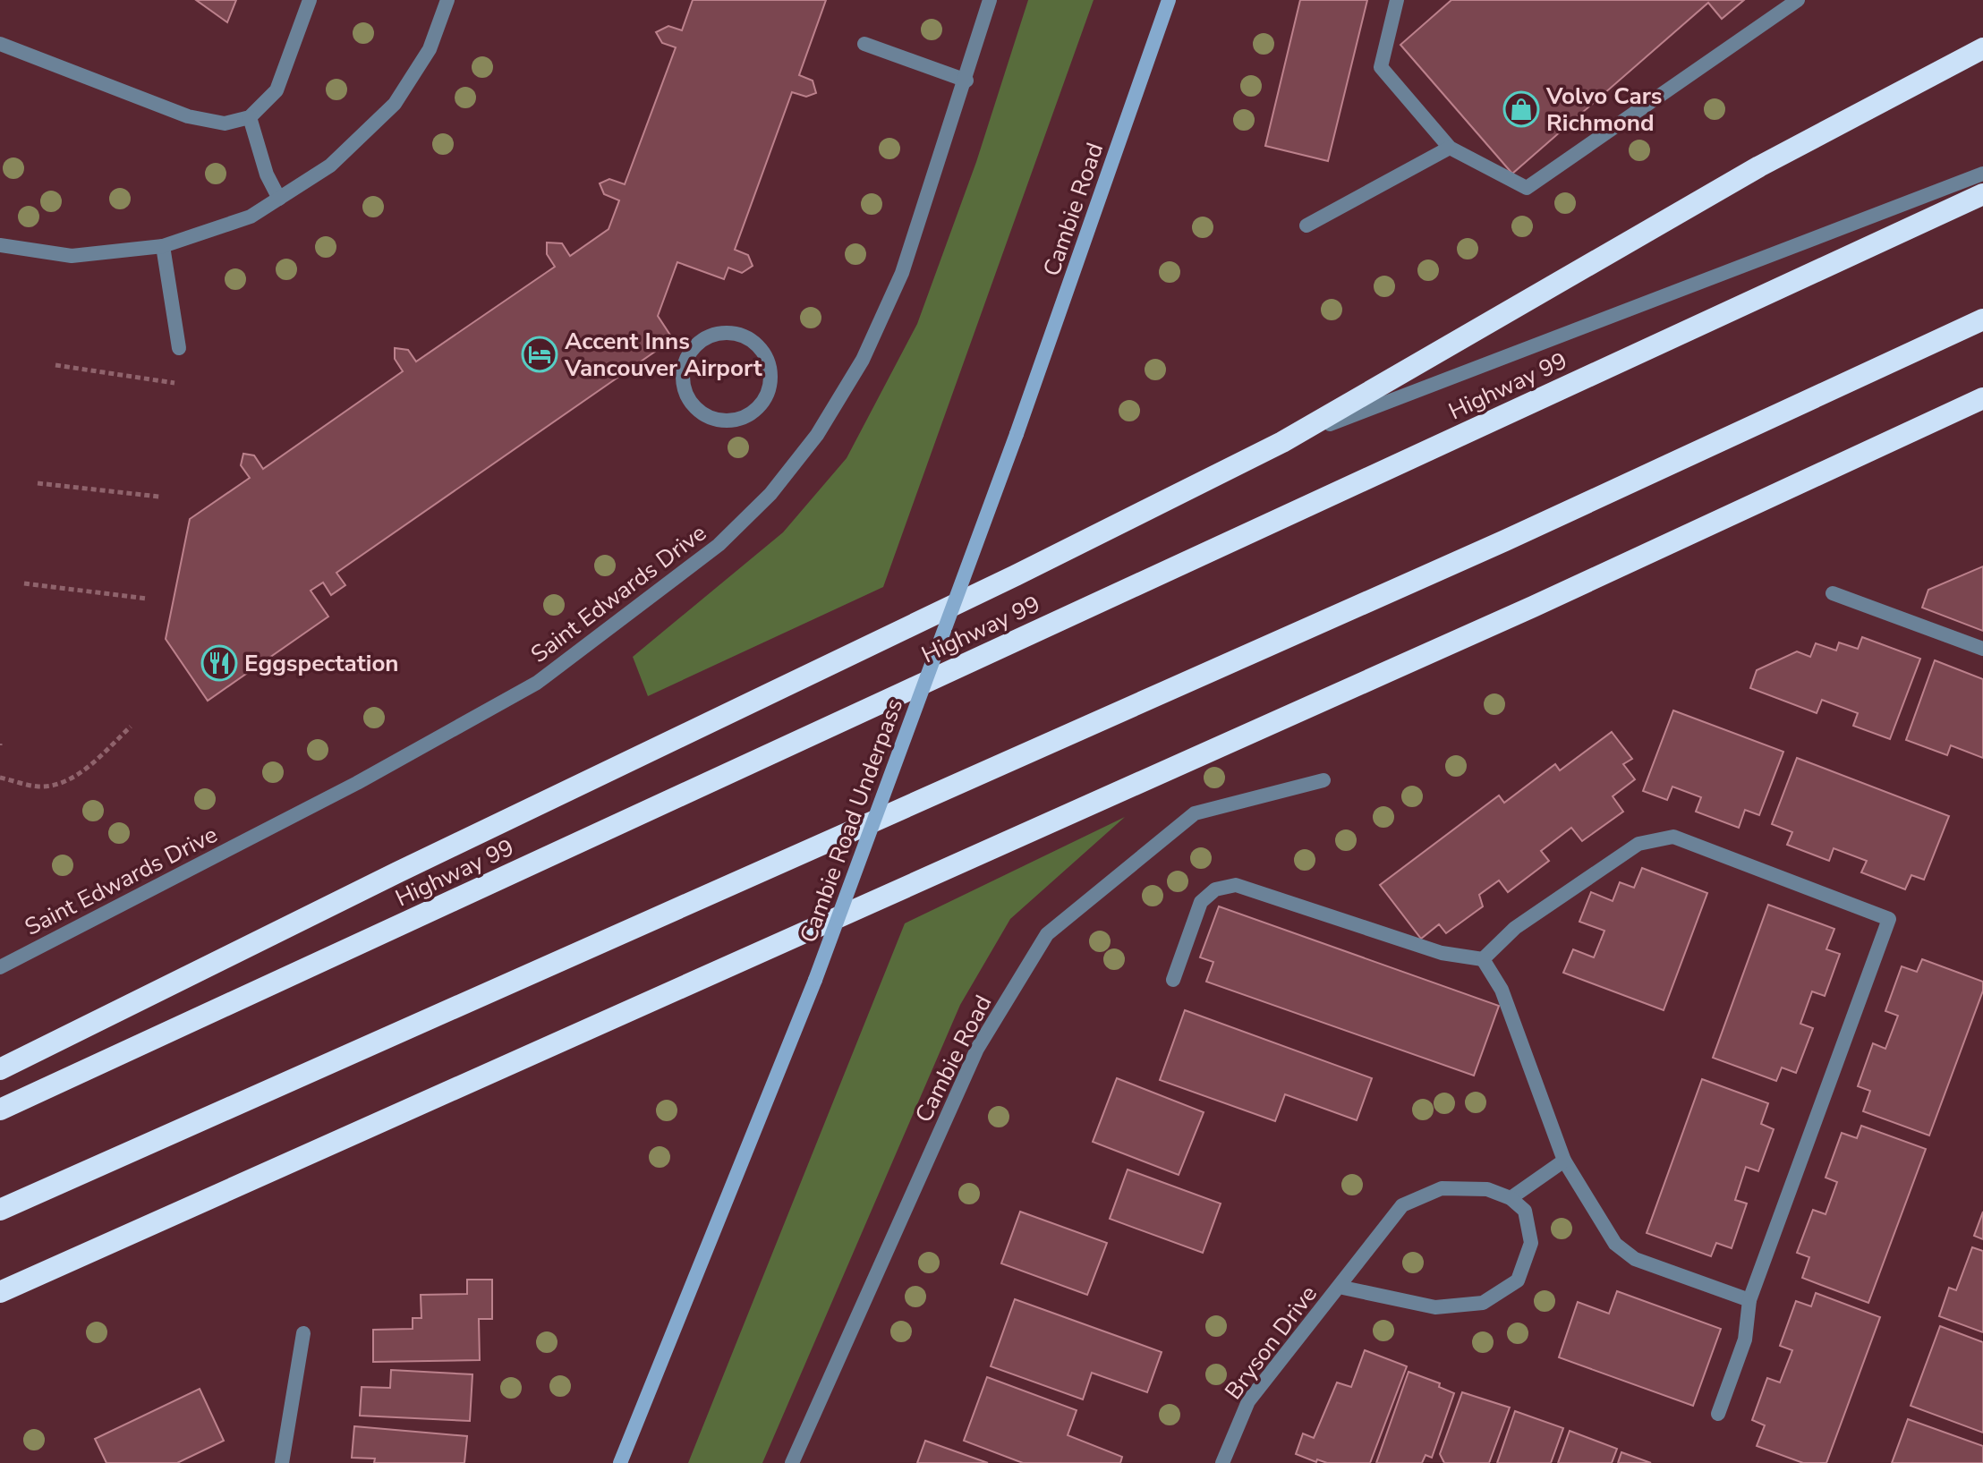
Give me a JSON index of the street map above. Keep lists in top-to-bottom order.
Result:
{
  "streets": {
    "highway": ["Highway 99"],
    "main road": ["Cambie Road", "Cambie Road Underpass"],
    "street": ["Saint Edwards Drive", "Bryson Drive"]
  },
  "crossings": [
    ["Cambie Road", "Cambie Road Underpass"]
  ],
  "places": {
    "shop": ["Volvo Cars Richmond"],
    "hotel": ["Accent Inns Vancouver Airport"],
    "restaurant": ["Eggspectation"]
  }
}
